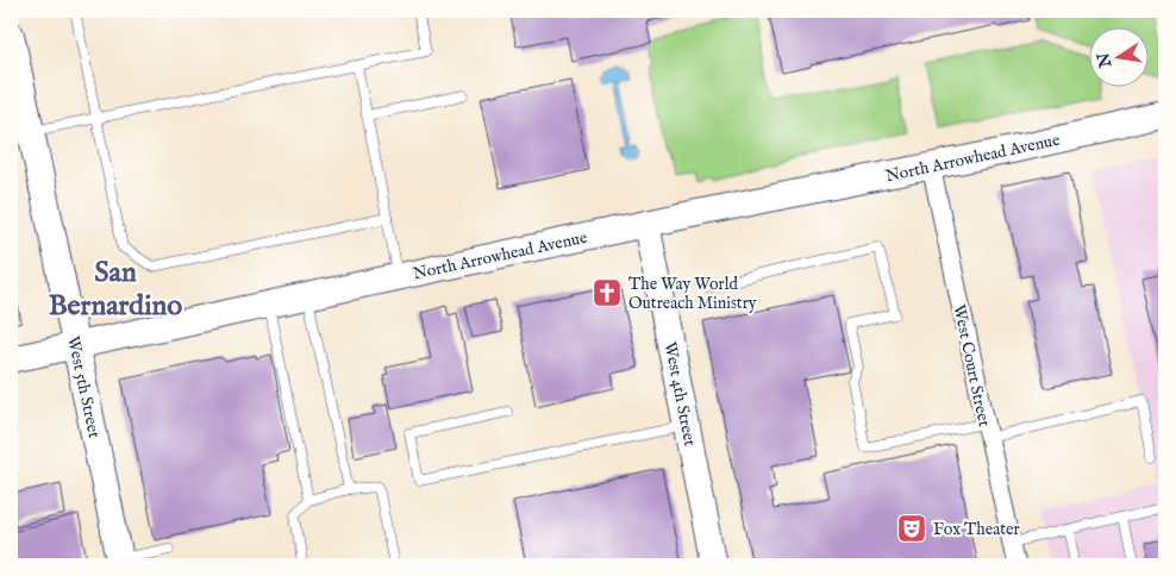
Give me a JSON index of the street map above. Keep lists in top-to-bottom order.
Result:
{
  "streets": {
    "main road": ["North Arrowhead Avenue", "West 5th Street", "West 4th Street"],
    "street": ["West Court Street"]
  },
  "crossings": [
    ["North Arrowhead Avenue", "West Court Street"],
    ["North Arrowhead Avenue", "West 5th Street"],
    ["North Arrowhead Avenue", "West 4th Street"]
  ],
  "districts": ["San Bernardino"],
  "places": {
    "church": ["The Way World Outreach Ministry"],
    "theatre": ["Fox Theater"]
  },
  "north": "left"
}
